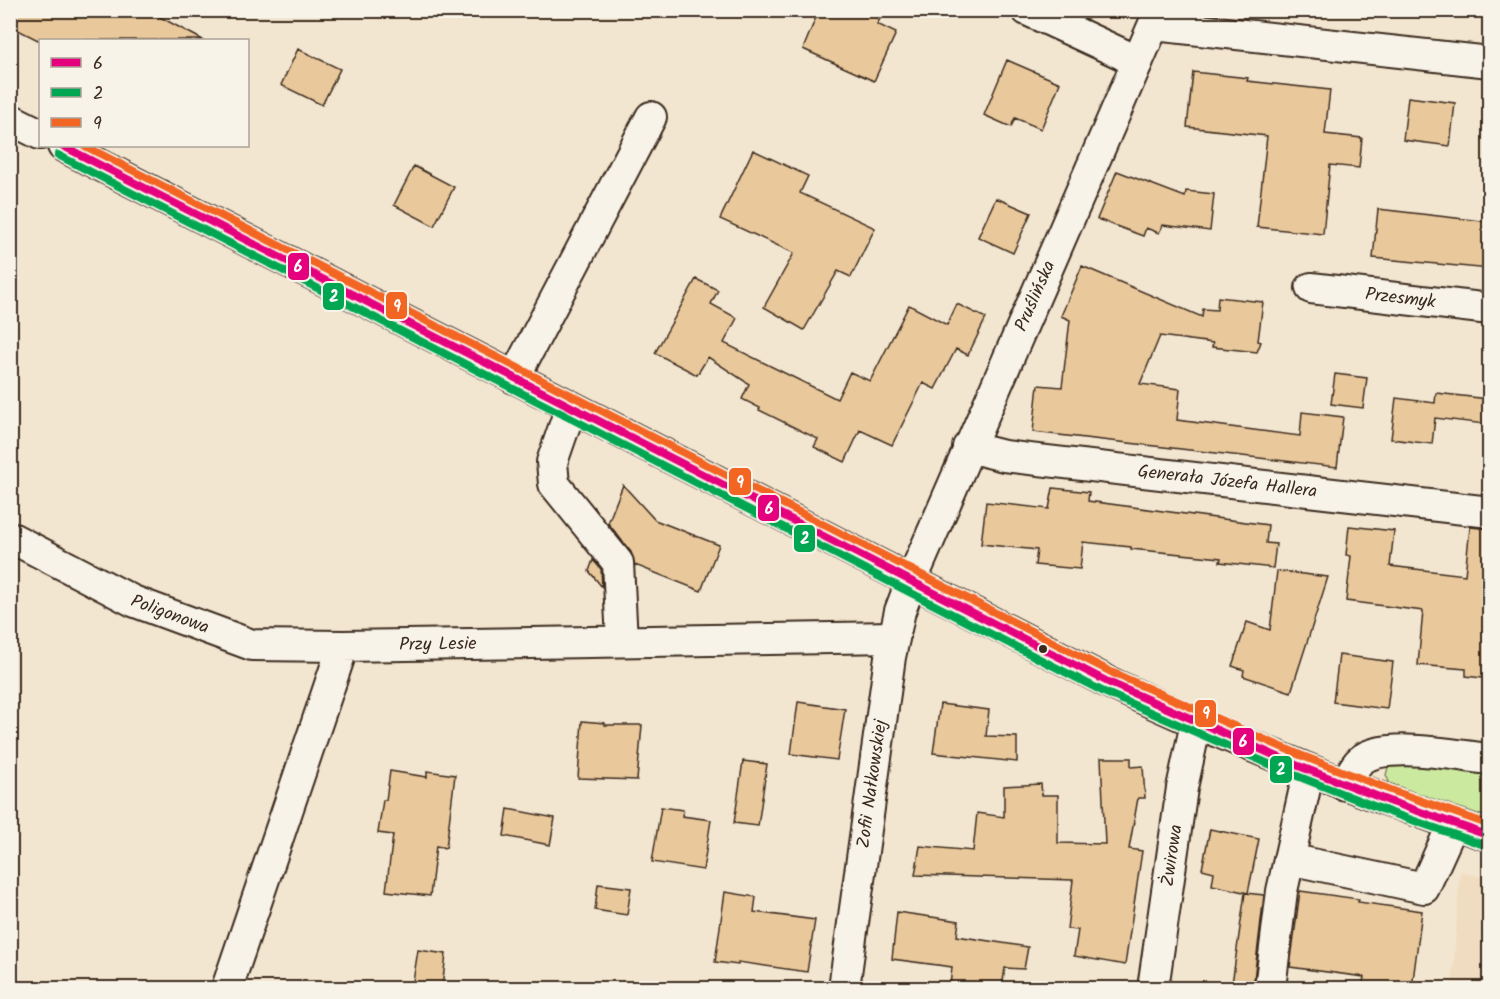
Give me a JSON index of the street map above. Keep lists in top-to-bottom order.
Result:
{
  "streets": {
    "street": [
      "Pruślińska",
      "Przesmyk",
      "Generała Józefa Hallera",
      "Poligonowa",
      "Przy Lesie",
      "Zofii Nałkowskiej",
      "Żwirowa"
    ]
  },
  "crossings": [
    ["Pruślińska", "Generała Józefa Hallera"],
    ["Pruślińska", "Zofii Nałkowskiej"],
    ["Poligonowa", "Przy Lesie"],
    ["Przy Lesie", "Zofii Nałkowskiej"]
  ],
  "lines": ["transit line 6", "transit line 9", "transit line 2"],
  "legend": ["6", "2", "9"]
}
